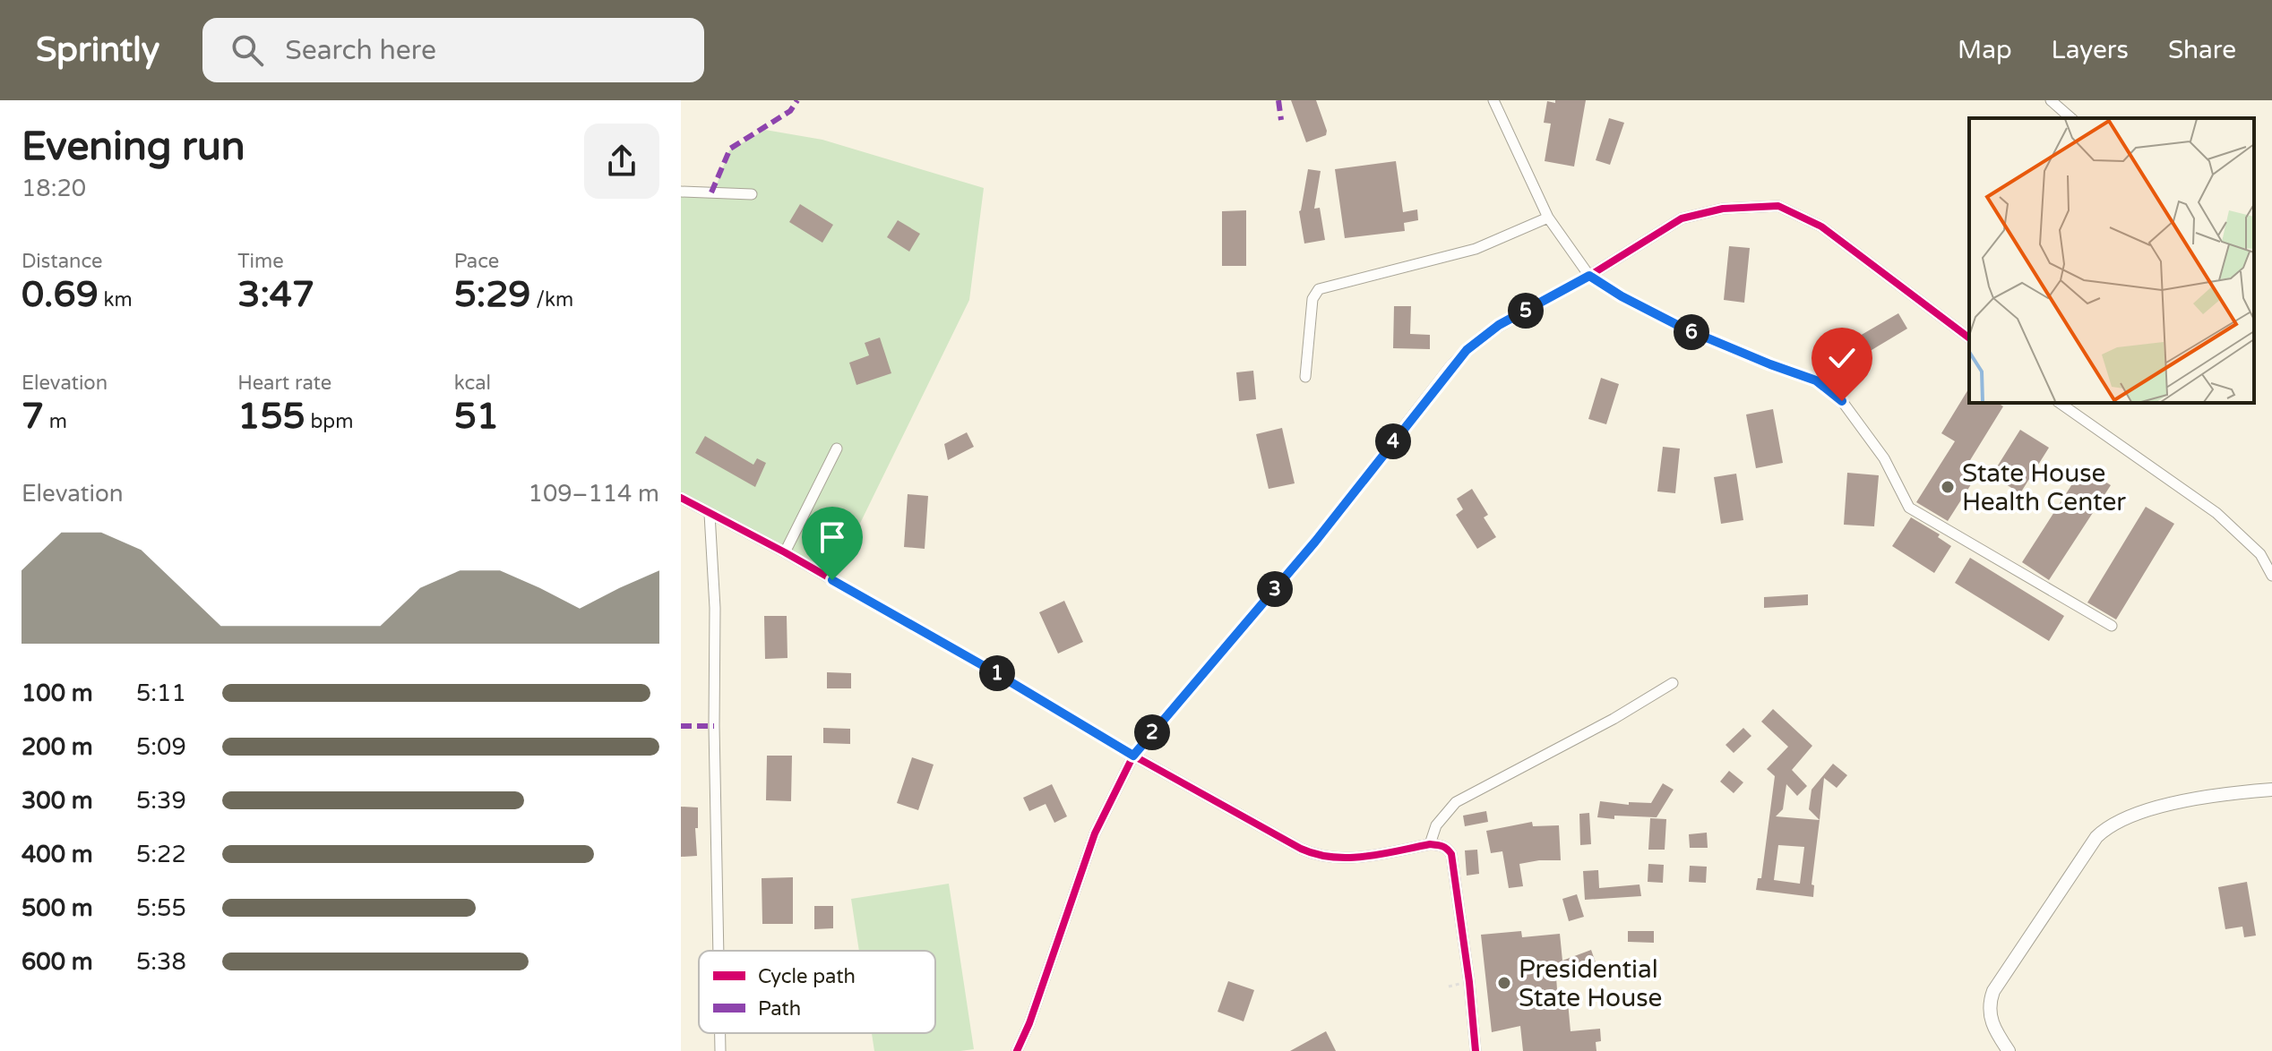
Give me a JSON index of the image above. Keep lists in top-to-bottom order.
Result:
{
  "places": ["State House Health Center", "Presidential State House"],
  "legend": ["Cycle path", "Path"],
  "page": {
    "header": "Sprintly",
    "search": "Search here",
    "nav": ["Map", "Layers", "Share"],
    "heading": ["Evening run", "18:20"],
    "stats": [
      ["Distance", "0.69 km"],
      ["Time", "3:47"],
      ["Pace", "5:29 /km"],
      ["Elevation", "7 m"],
      ["Heart rate", "155 bpm"],
      ["kcal", "51"]
    ],
    "pins": [
      "5",
      "6",
      "4",
      "3",
      "1",
      "2"
    ],
    "chart": ["Elevation", "109–114 m"],
    "list": [
      {
        "name": "100 m",
        "note": "5:11"
      },
      {
        "name": "200 m",
        "note": "5:09"
      },
      {
        "name": "300 m",
        "note": "5:39"
      },
      {
        "name": "400 m",
        "note": "5:22"
      },
      {
        "name": "500 m",
        "note": "5:55"
      },
      {
        "name": "600 m",
        "note": "5:38"
      }
    ]
  }
}
